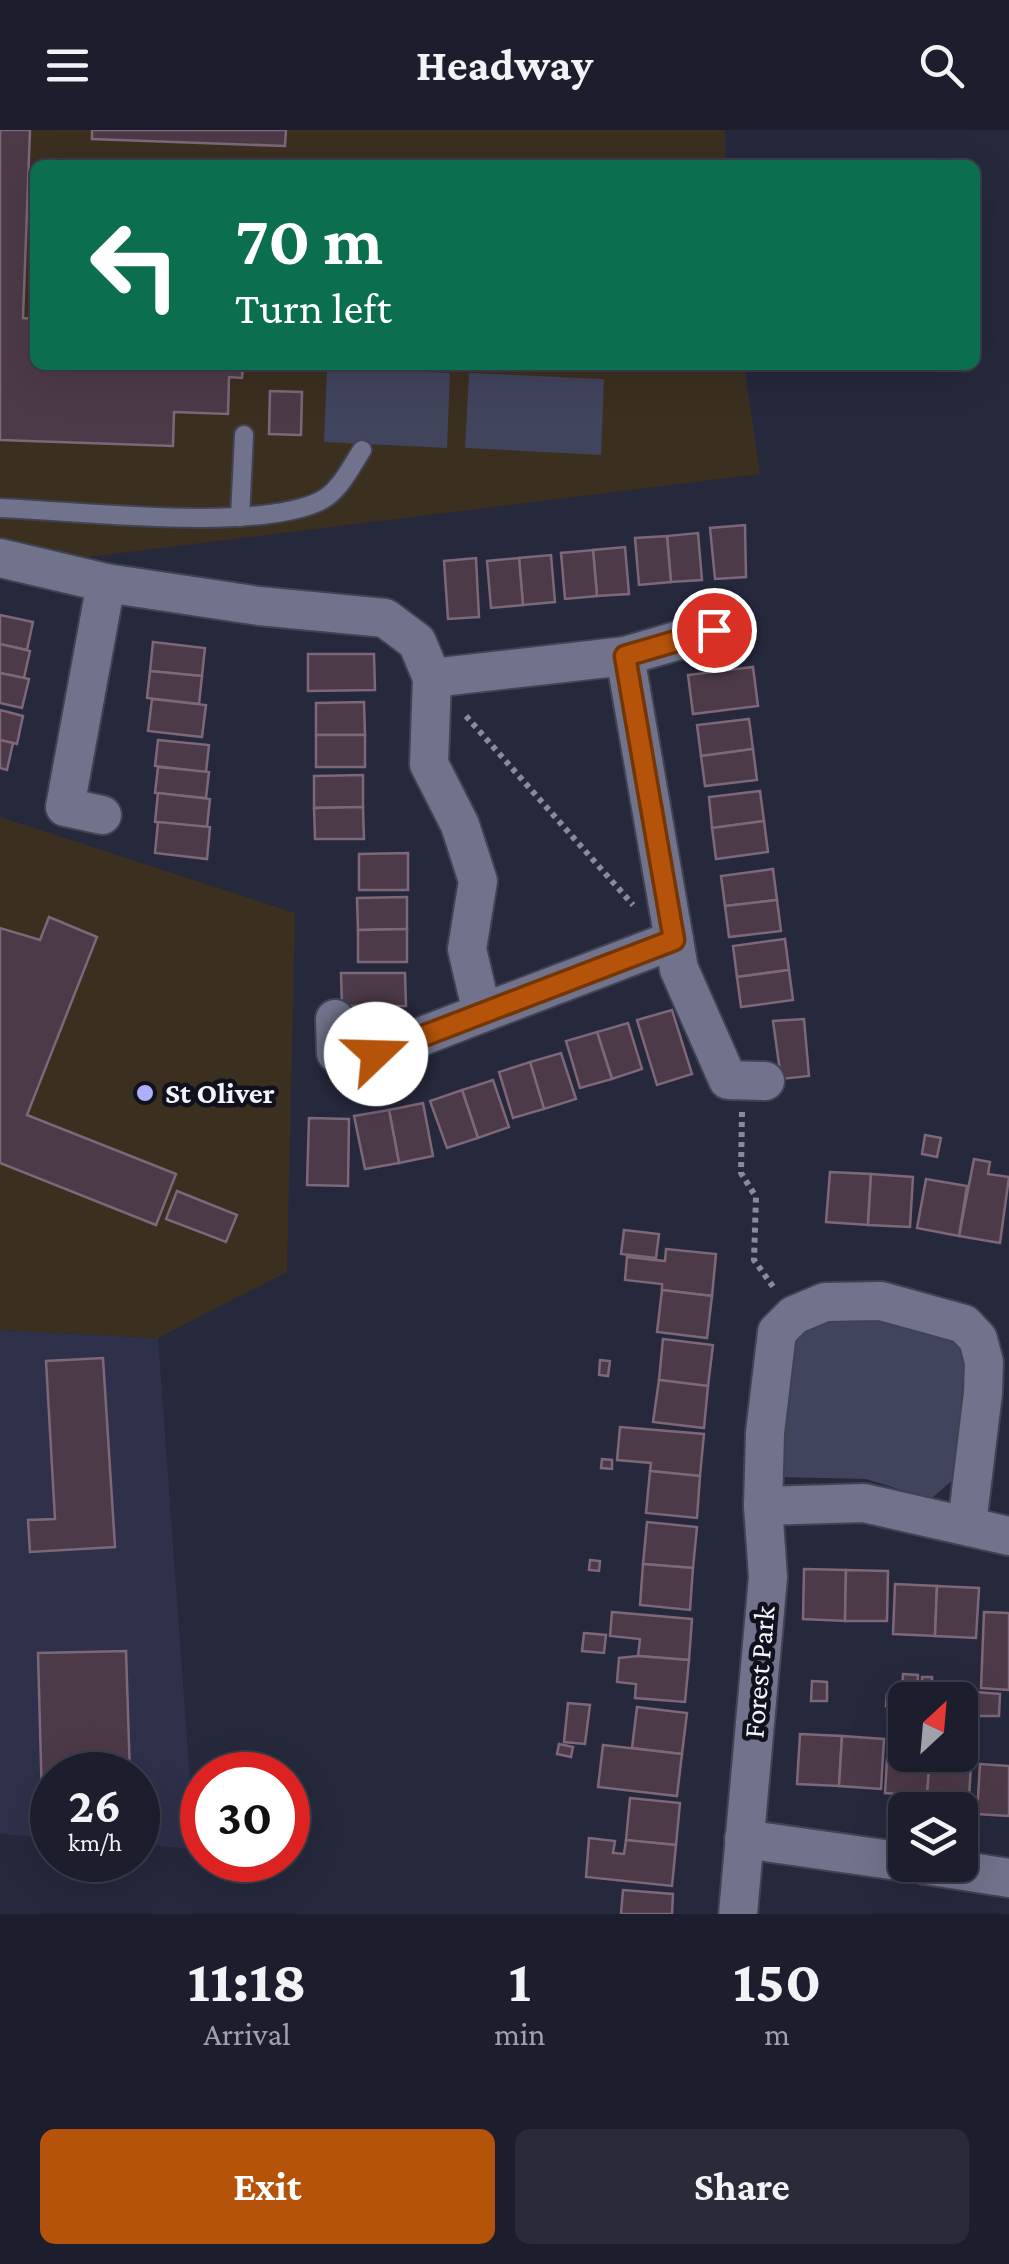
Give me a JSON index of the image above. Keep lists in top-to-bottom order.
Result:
{
  "streets": {
    "street": ["Forest Park"]
  },
  "places": ["St Oliver"],
  "north": "top right",
  "page": {
    "header": "Headway",
    "turn": ["70 m", "Turn left"],
    "speed": "26 km/h",
    "limit": "30",
    "eta": [
      "11:18",
      "Arrival",
      "1",
      "min",
      "150",
      "m"
    ],
    "buttons": ["Exit", "Share"]
  }
}
